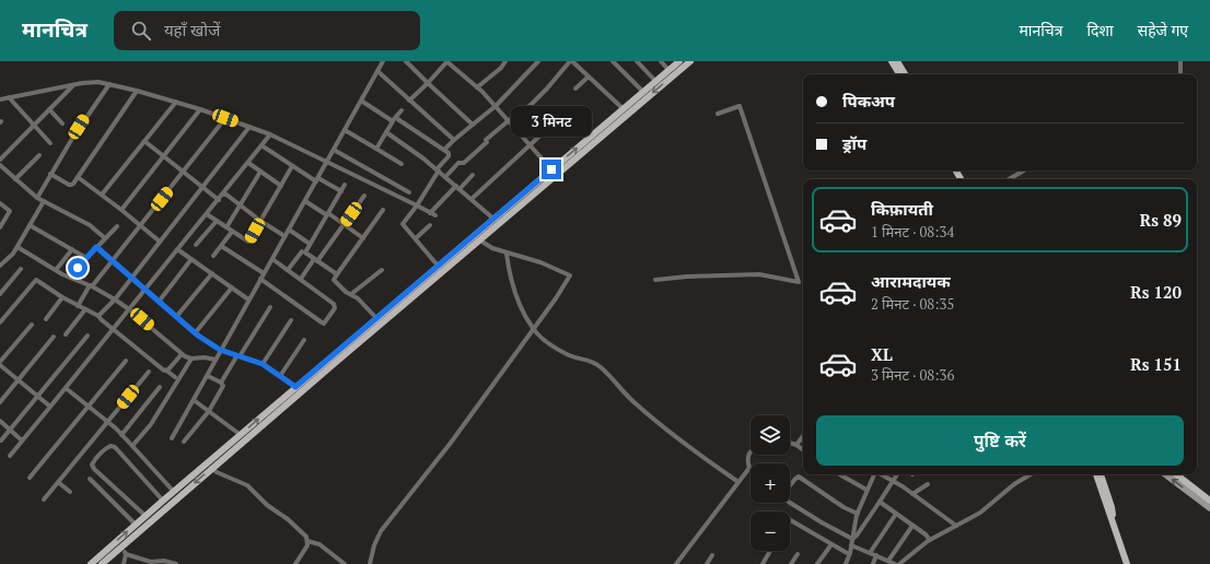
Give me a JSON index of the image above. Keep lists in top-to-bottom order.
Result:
{
  "page": {
    "header": "मानचित्र",
    "search": "यहाँ खोजें",
    "nav": ["मानचित्र", "दिशा", "सहेजे गए"],
    "banner": ["पिकअप", "ड्रॉप"],
    "bubble": "3 मिनट",
    "list": [
      {
        "name": "किफ़ायती",
        "note": "1 मिनट · 08:34",
        "value": "Rs 89"
      },
      {
        "name": "आरामदायक",
        "note": "2 मिनट · 08:35",
        "value": "Rs 120"
      },
      {
        "name": "XL",
        "note": "3 मिनट · 08:36",
        "value": "Rs 151"
      }
    ],
    "buttons": "पुष्टि करें",
    "map_buttons": ["+", "−"]
  }
}
